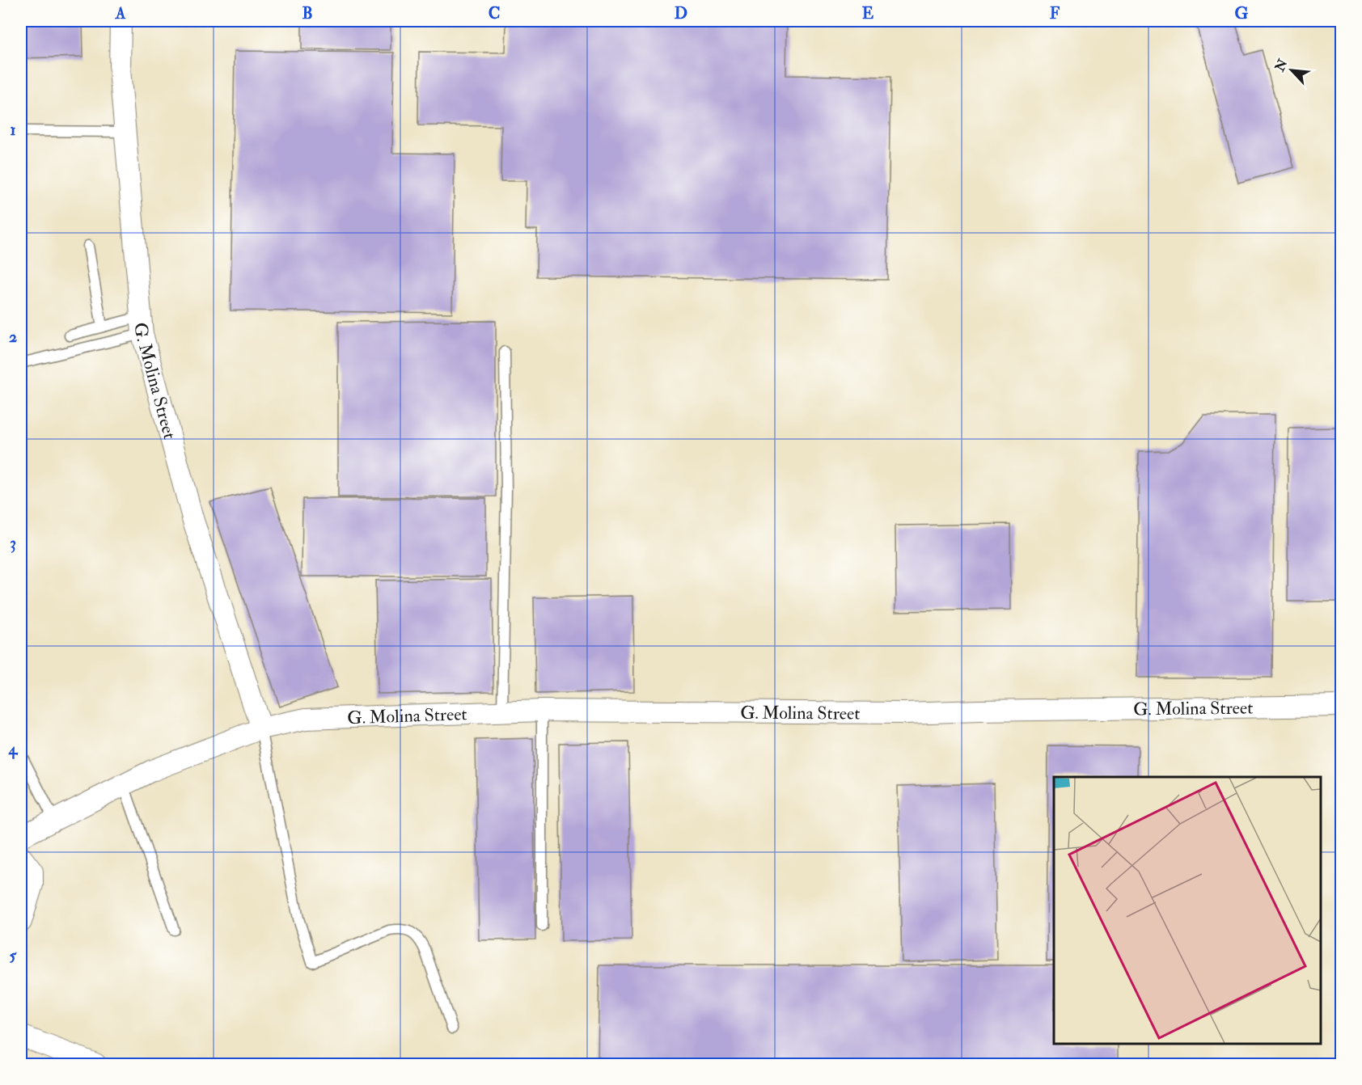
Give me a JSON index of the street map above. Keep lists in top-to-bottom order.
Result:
{
  "streets": {
    "street": ["G. Molina Street"]
  },
  "north": "top left",
  "grid": {
    "columns": [
      "A",
      "B",
      "C",
      "D",
      "E",
      "F",
      "G"
    ],
    "rows": [
      "1",
      "2",
      "3",
      "4",
      "5"
    ]
  }
}
